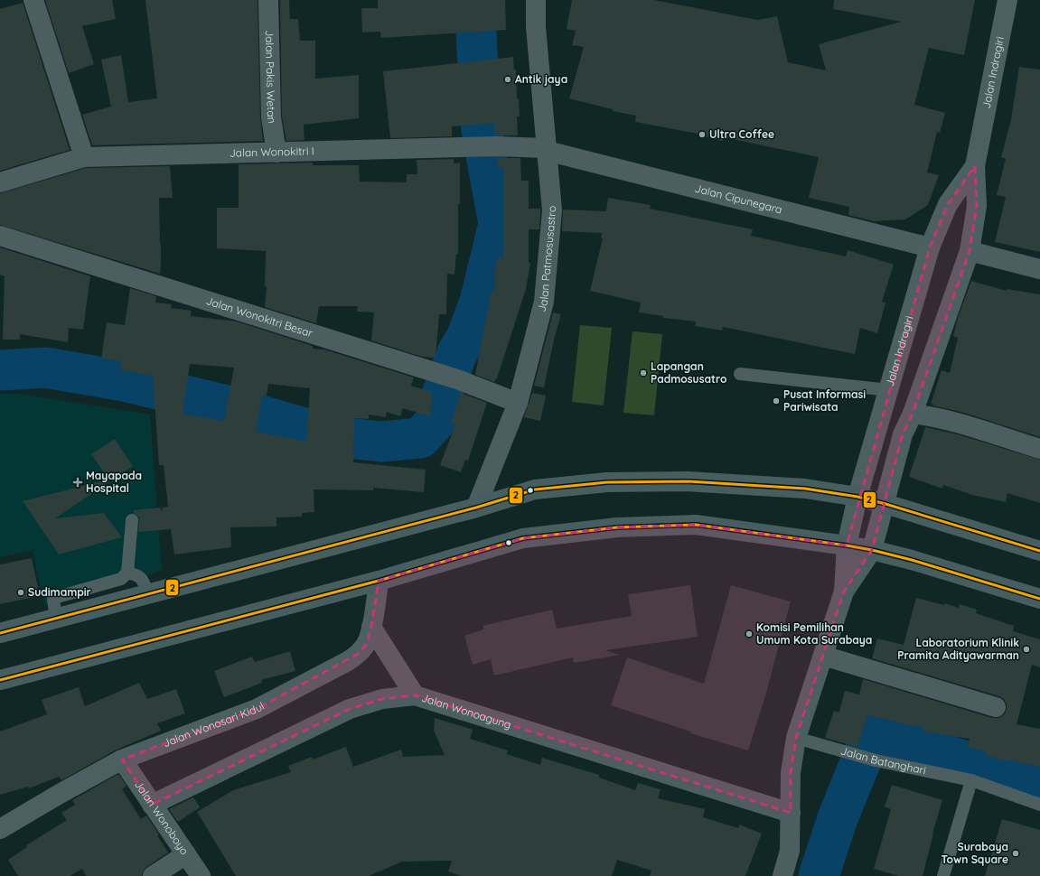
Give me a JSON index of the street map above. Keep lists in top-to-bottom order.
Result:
{
  "streets": {
    "street": [
      "Jalan Indragiri",
      "Jalan Pakis Wetan",
      "Jalan Wonokitri I",
      "Jalan Cipunegara",
      "Jalan Patmosusastro",
      "Jalan Wonokitri Besar",
      "Jalan Wonoagung",
      "Jalan Wonosari Kidul",
      "Jalan Wonoboyo"
    ],
    "lane": ["Jalan Batanghari"]
  },
  "crossings": [
    ["Jalan Indragiri", "Jalan Cipunegara"],
    ["Jalan Pakis Wetan", "Jalan Wonokitri I"],
    ["Jalan Wonokitri I", "Jalan Cipunegara"],
    ["Jalan Wonokitri I", "Jalan Patmosusastro"],
    ["Jalan Cipunegara", "Jalan Patmosusastro"],
    ["Jalan Patmosusastro", "Jalan Wonokitri Besar"],
    ["Jalan Wonoagung", "Jalan Wonoboyo"],
    ["Jalan Wonosari Kidul", "Jalan Wonoboyo"]
  ],
  "places": {
    "other": [
      "Antik jaya",
      "Ultra Coffee",
      "Lapangan Padmosusatro",
      "Pusat Informasi Pariwisata",
      "Sudimampir",
      "Komisi Pemilihan Umum Kota Surabaya",
      "Laboratorium Klinik Pramita Adityawarman",
      "Surabaya Town Square"
    ],
    "health": ["Mayapada Hospital"]
  },
  "lines": ["transit line 2"]
}
